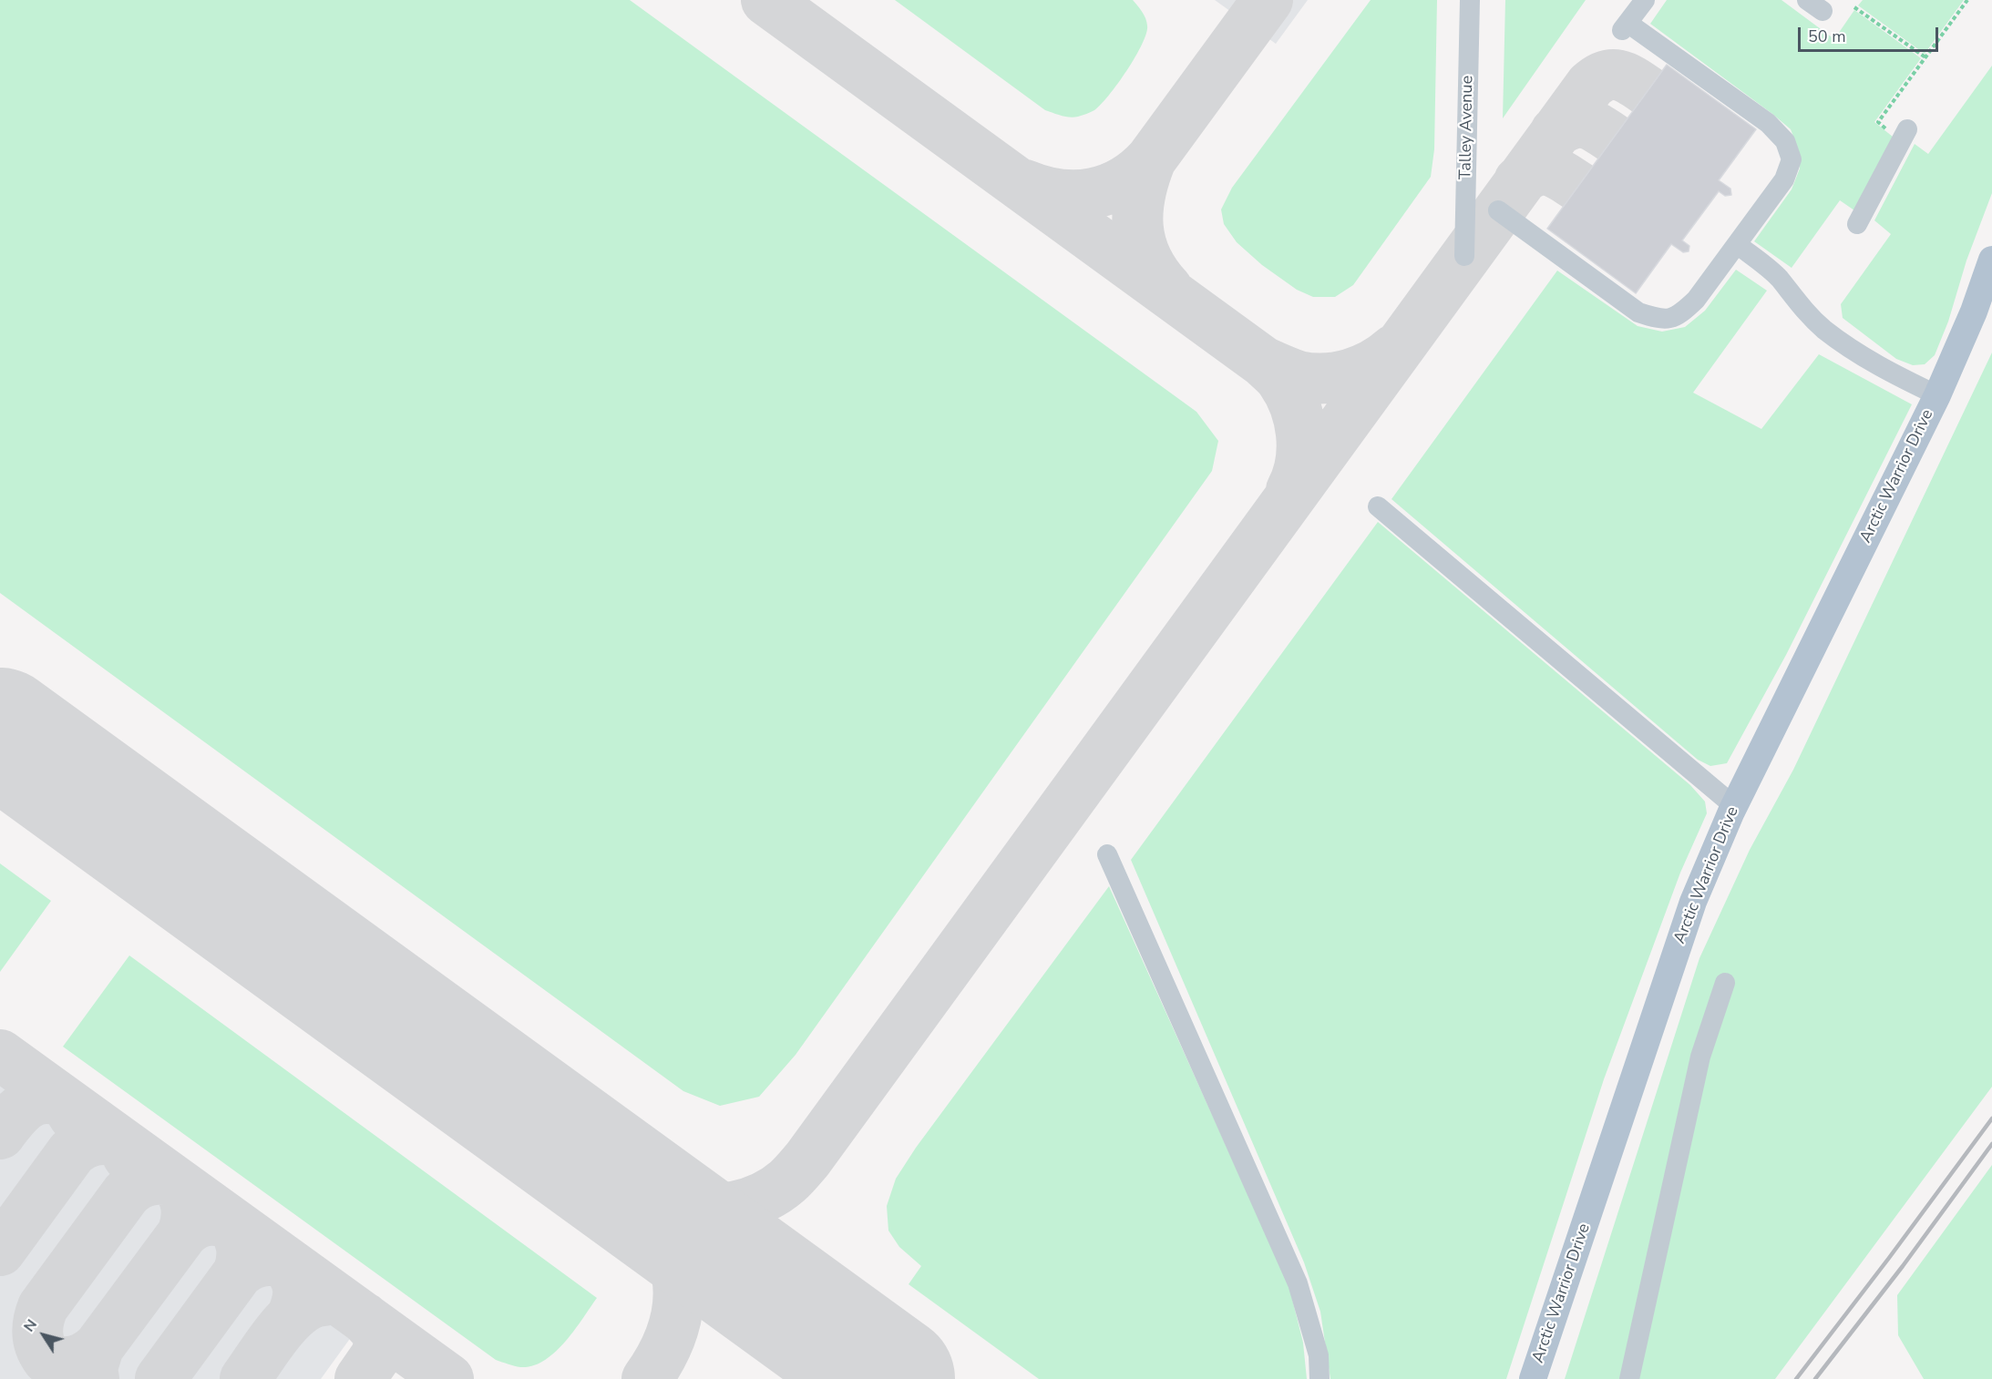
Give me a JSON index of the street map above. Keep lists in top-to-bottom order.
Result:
{
  "streets": {
    "main road": ["Arctic Warrior Drive"],
    "street": ["Talley Avenue"]
  },
  "scale_bar": "50 m",
  "north": "top left"
}
